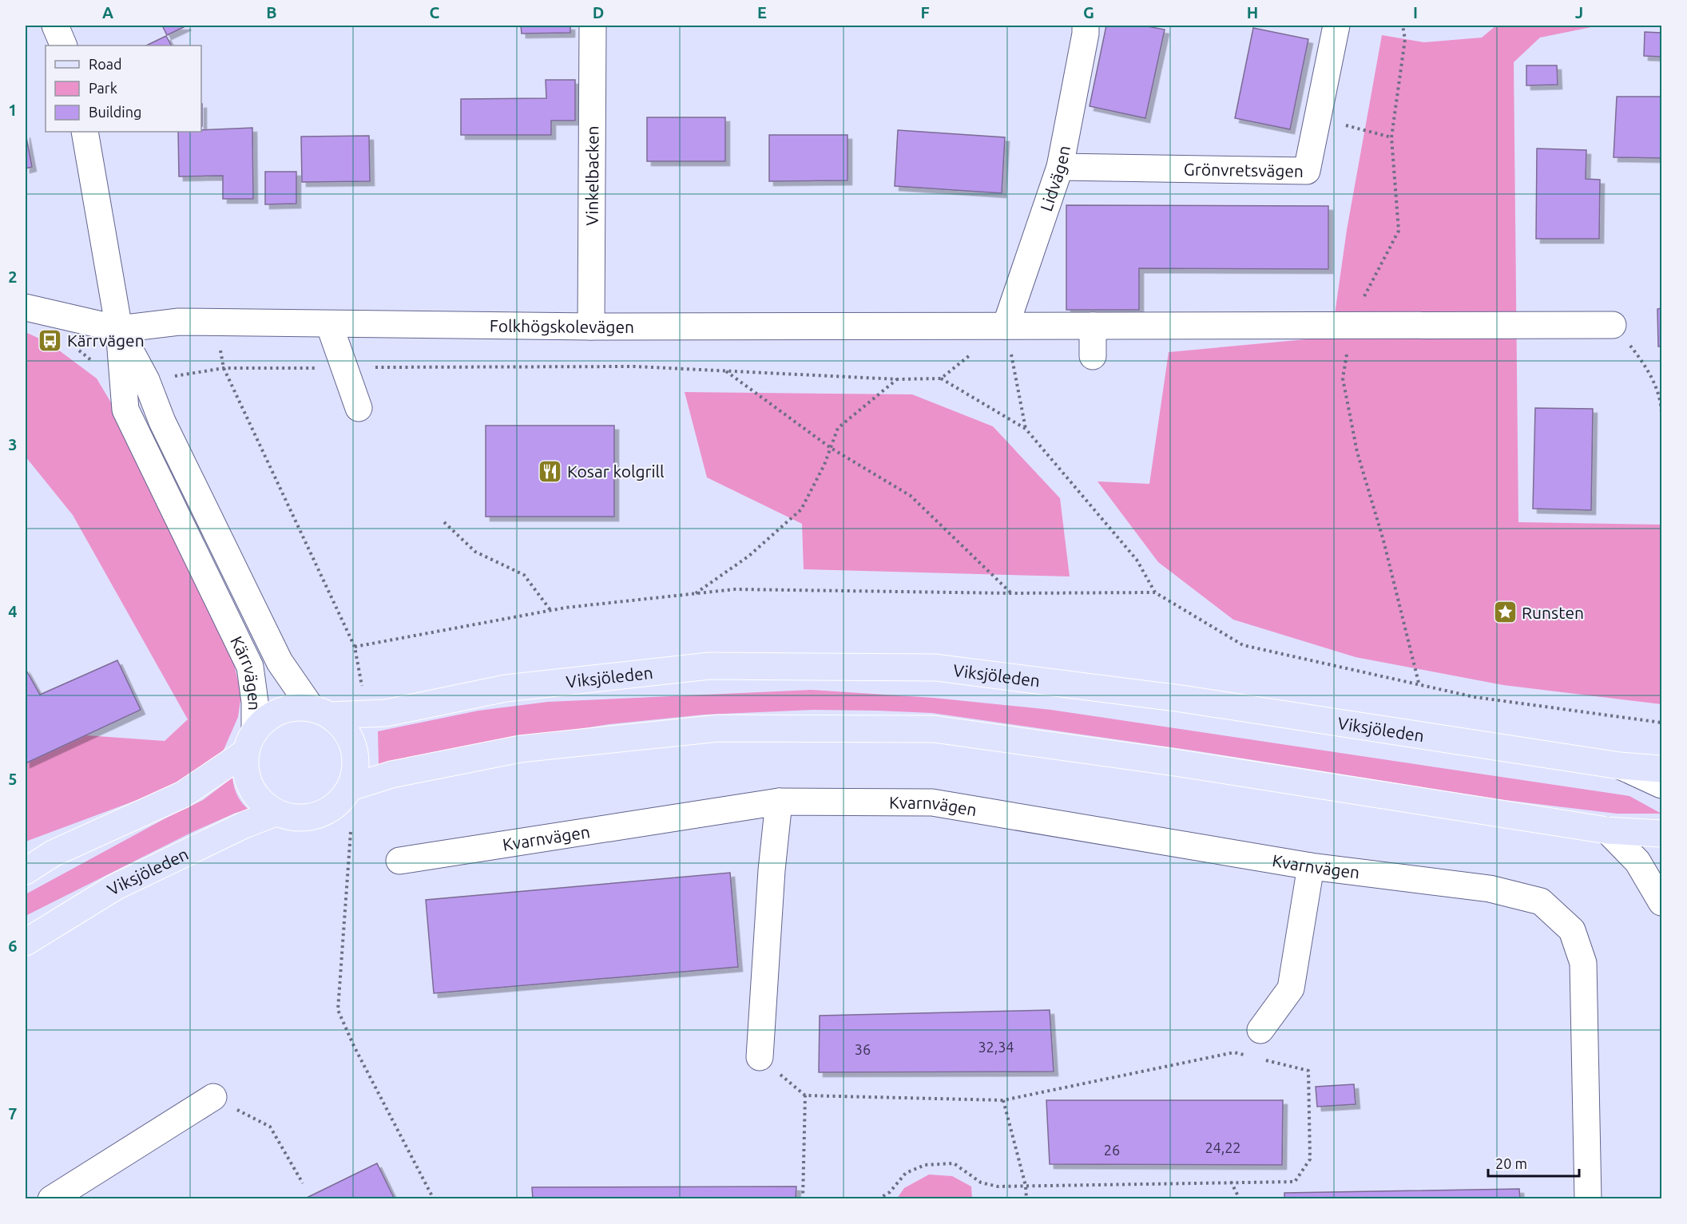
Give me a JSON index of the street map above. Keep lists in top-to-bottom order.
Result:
{
  "streets": {
    "main road": ["Viksjöleden"],
    "street": [
      "Grönvretsvägen",
      "Vinkelbacken",
      "Lidvägen",
      "Folkhögskolevägen",
      "Kärrvägen",
      "Kvarnvägen"
    ]
  },
  "crossings": [
    ["Grönvretsvägen", "Lidvägen"],
    ["Vinkelbacken", "Folkhögskolevägen"],
    ["Lidvägen", "Folkhögskolevägen"],
    ["Folkhögskolevägen", "Kärrvägen"],
    ["Kärrvägen", "Viksjöleden"]
  ],
  "places": {
    "bus stop": ["Kärrvägen"],
    "restaurant": ["Kosar kolgrill"],
    "place": ["Runsten"]
  },
  "house_numbers": [
    "32,34",
    "36",
    "24,22",
    "26"
  ],
  "legend": ["Road", "Park", "Building"],
  "scale_bar": "20 m",
  "grid": {
    "columns": [
      "A",
      "B",
      "C",
      "D",
      "E",
      "F",
      "G",
      "H",
      "I",
      "J"
    ],
    "rows": [
      "1",
      "2",
      "3",
      "4",
      "5",
      "6",
      "7"
    ]
  }
}
